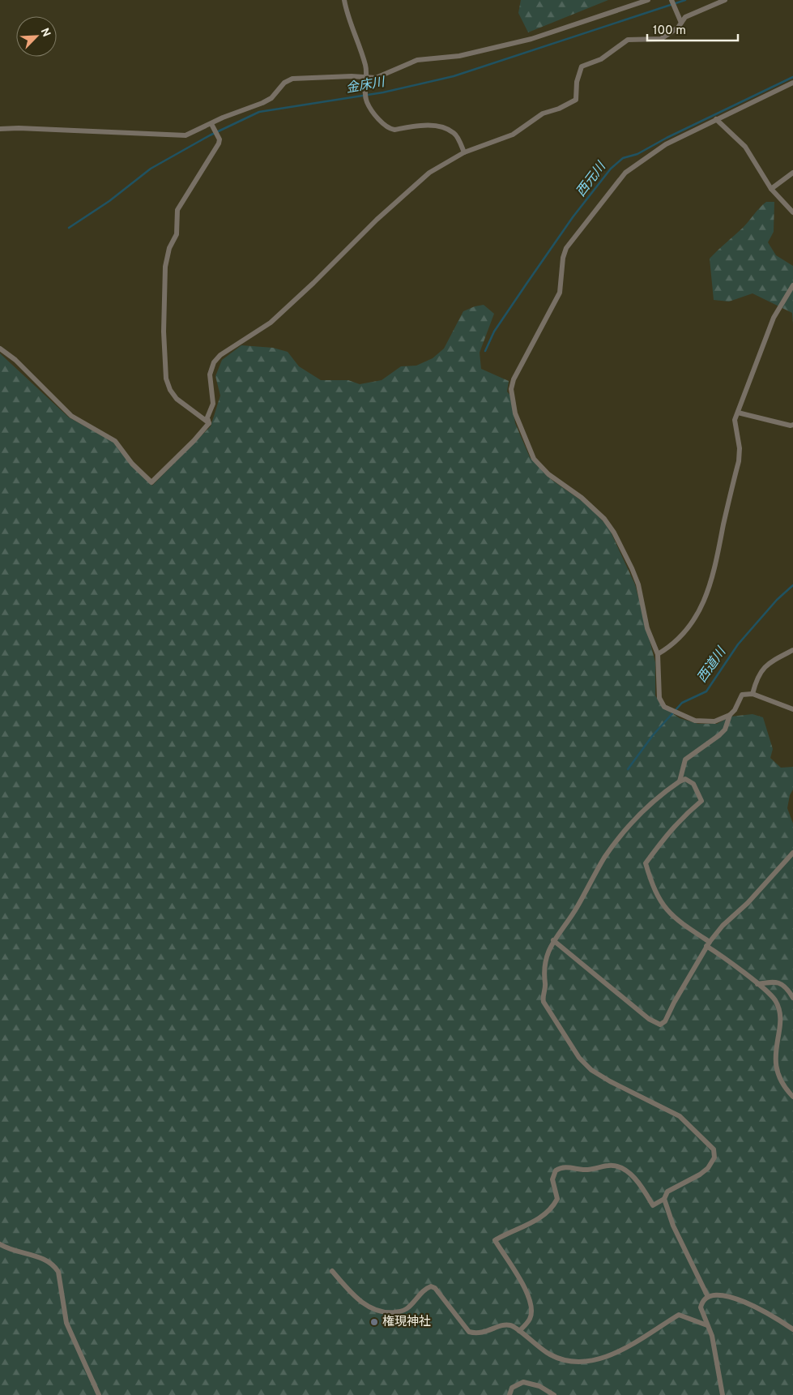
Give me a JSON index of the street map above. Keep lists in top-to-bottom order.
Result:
{
  "water": ["金床川", "西元川", "西道川"],
  "places": ["権現神社"],
  "scale_bar": "100 m",
  "north": "top right"
}
